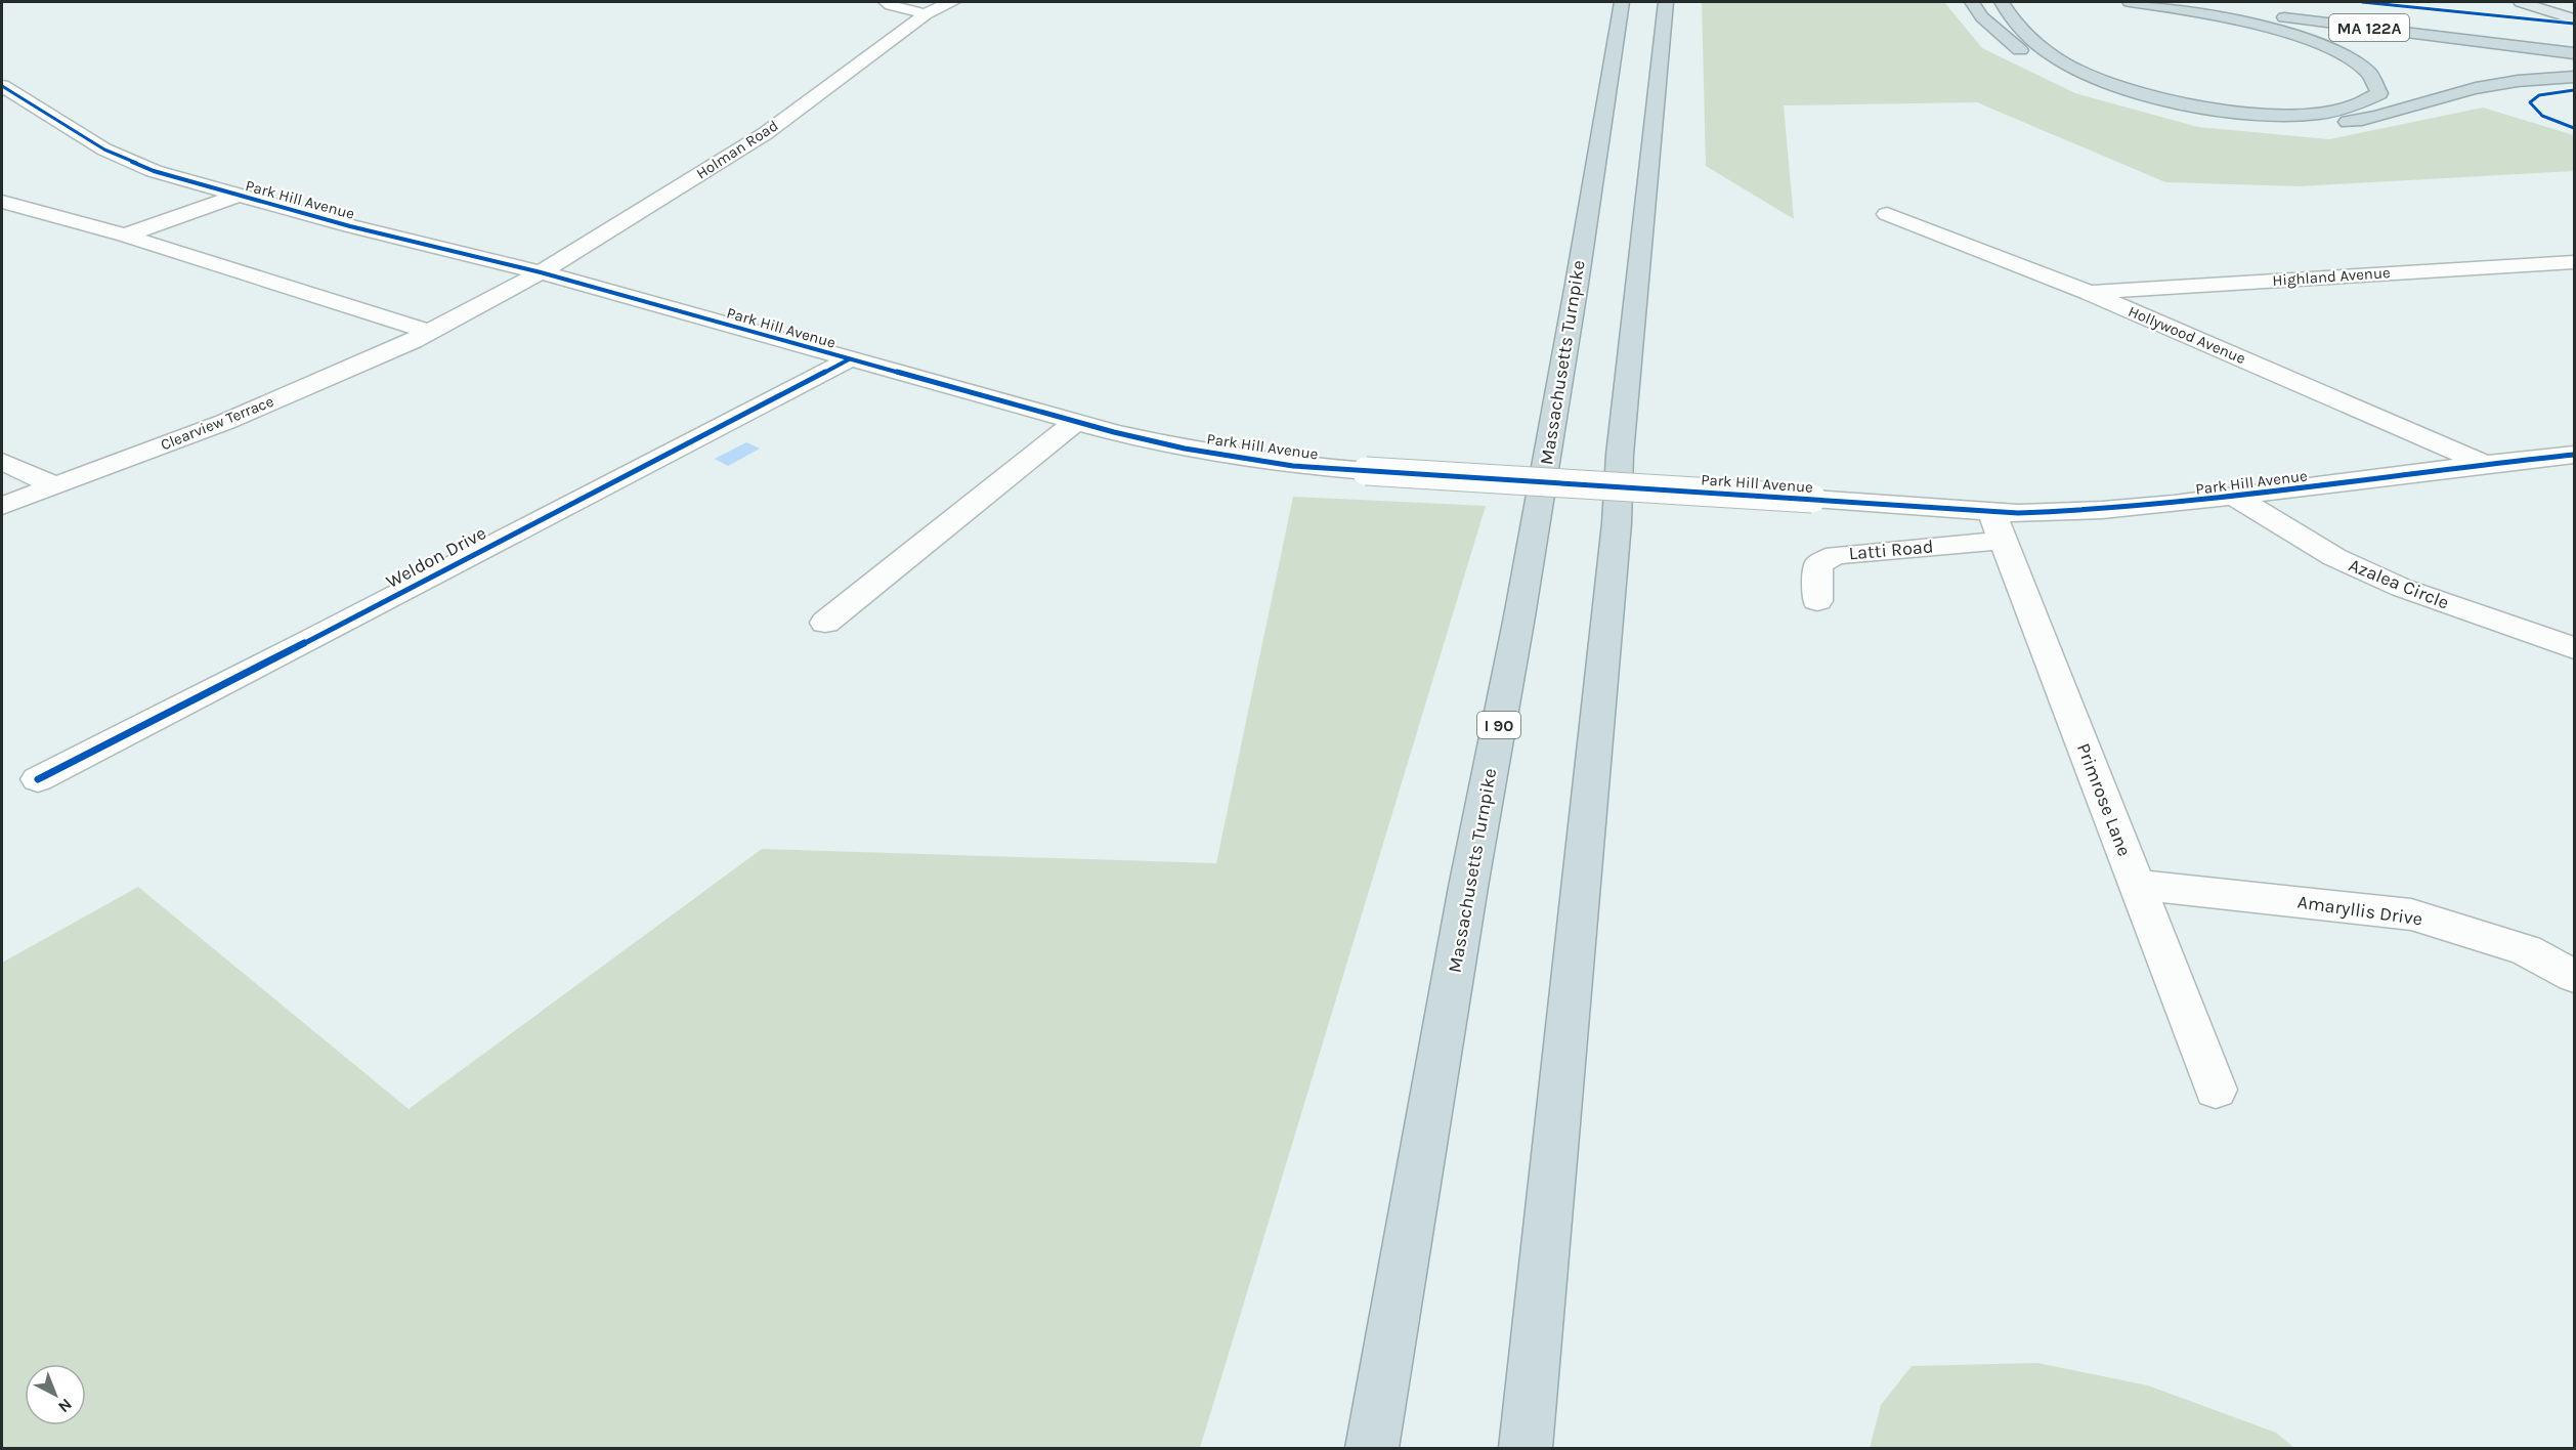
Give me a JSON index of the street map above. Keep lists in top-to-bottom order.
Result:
{
  "streets": {
    "highway": ["MA 122A", "Massachusetts Turnpike", "I 90"],
    "street": [
      "Holman Road",
      "Park Hill Avenue",
      "Highland Avenue",
      "Hollywood Avenue",
      "Clearview Terrace",
      "Latti Road",
      "Weldon Drive",
      "Azalea Circle",
      "Primrose Lane",
      "Amaryllis Drive"
    ]
  },
  "crossings": [
    ["Holman Road", "Park Hill Avenue"],
    ["Holman Road", "Clearview Terrace"],
    ["Park Hill Avenue", "Hollywood Avenue"],
    ["Park Hill Avenue", "Clearview Terrace"],
    ["Park Hill Avenue", "Latti Road"],
    ["Park Hill Avenue", "Weldon Drive"],
    ["Park Hill Avenue", "Azalea Circle"],
    ["Park Hill Avenue", "Primrose Lane"],
    ["Highland Avenue", "Hollywood Avenue"],
    ["Latti Road", "Primrose Lane"],
    ["Primrose Lane", "Amaryllis Drive"]
  ],
  "north": "bottom right"
}
